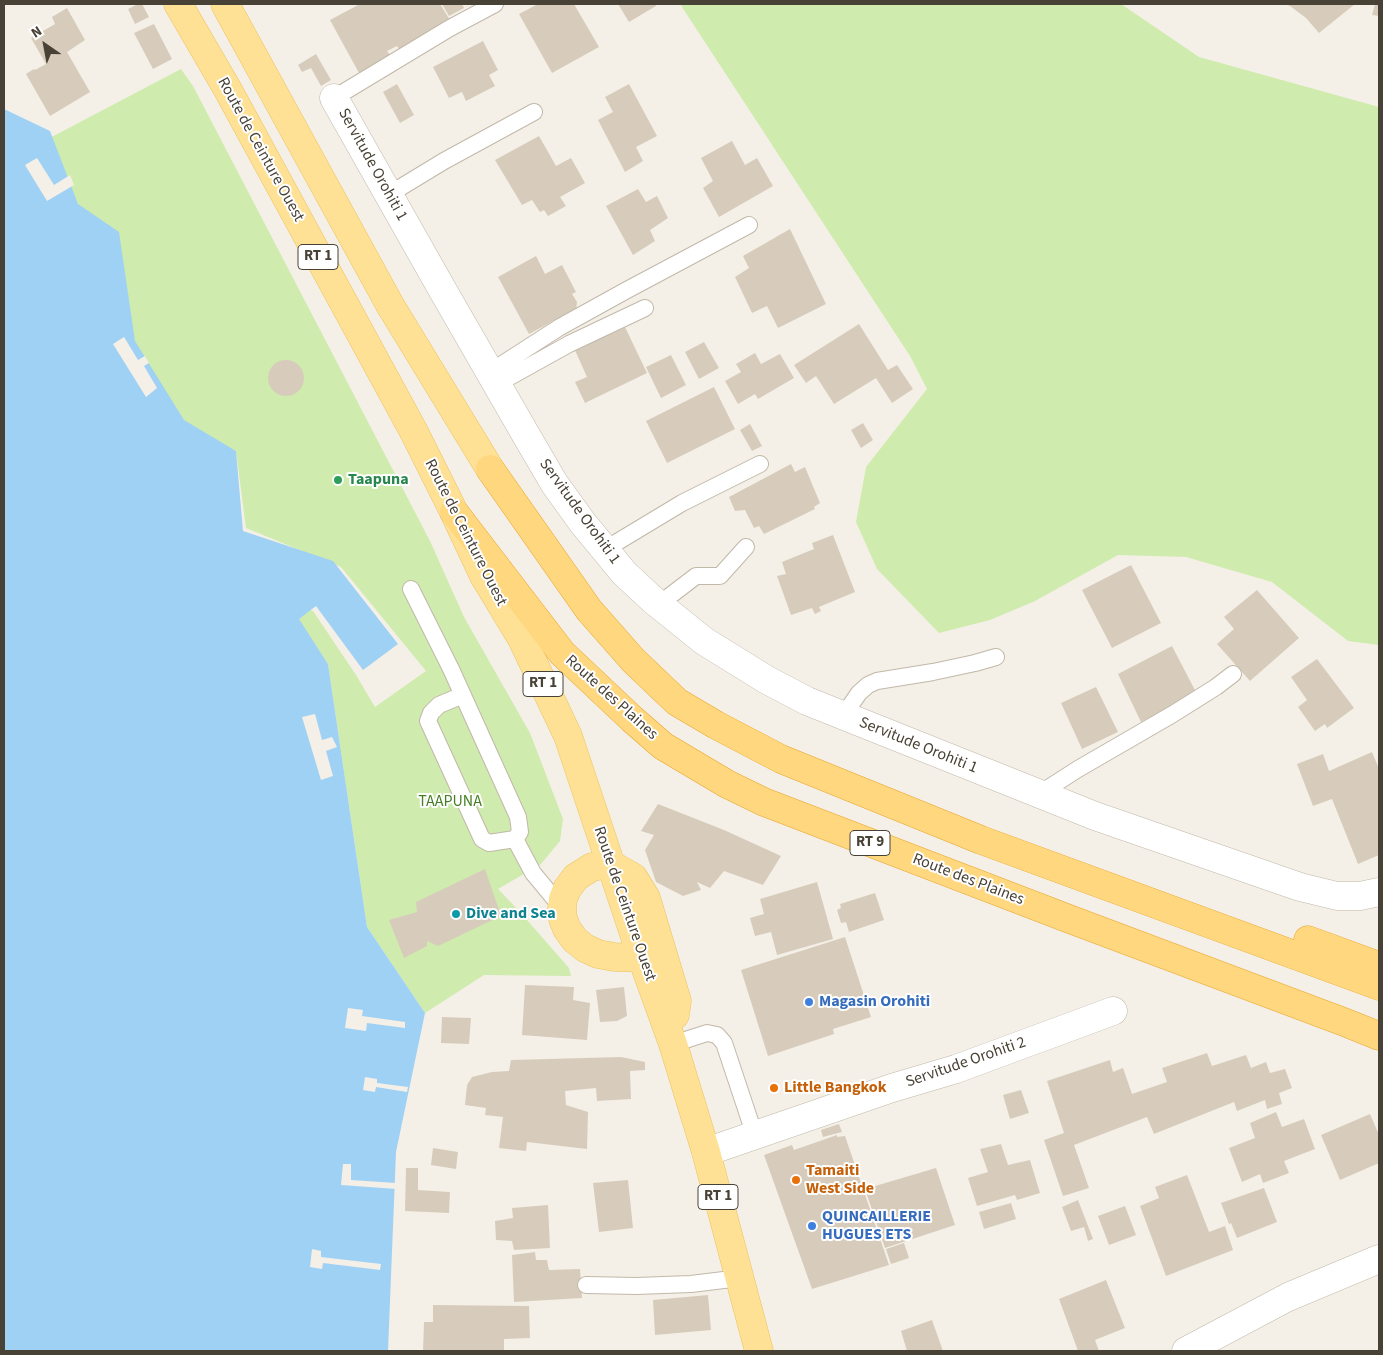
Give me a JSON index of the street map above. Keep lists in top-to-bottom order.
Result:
{
  "streets": {
    "highway": ["Route des Plaines", "RT 9"],
    "main road": ["Route de Ceinture Ouest", "RT 1"],
    "street": ["Servitude Orohiti 1", "Servitude Orohiti 2"]
  },
  "crossings": [
    ["Route de Ceinture Ouest", "RT 1"],
    ["Route de Ceinture Ouest", "Route des Plaines"],
    ["Route de Ceinture Ouest", "Servitude Orohiti 2"]
  ],
  "parks": ["TAAPUNA"],
  "places": [
    "Taapuna",
    "Dive and Sea",
    "Magasin Orohiti",
    "Little Bangkok",
    "Tamaiti West Side",
    "QUINCAILLERIE HUGUES ETS"
  ],
  "north": "top left"
}
